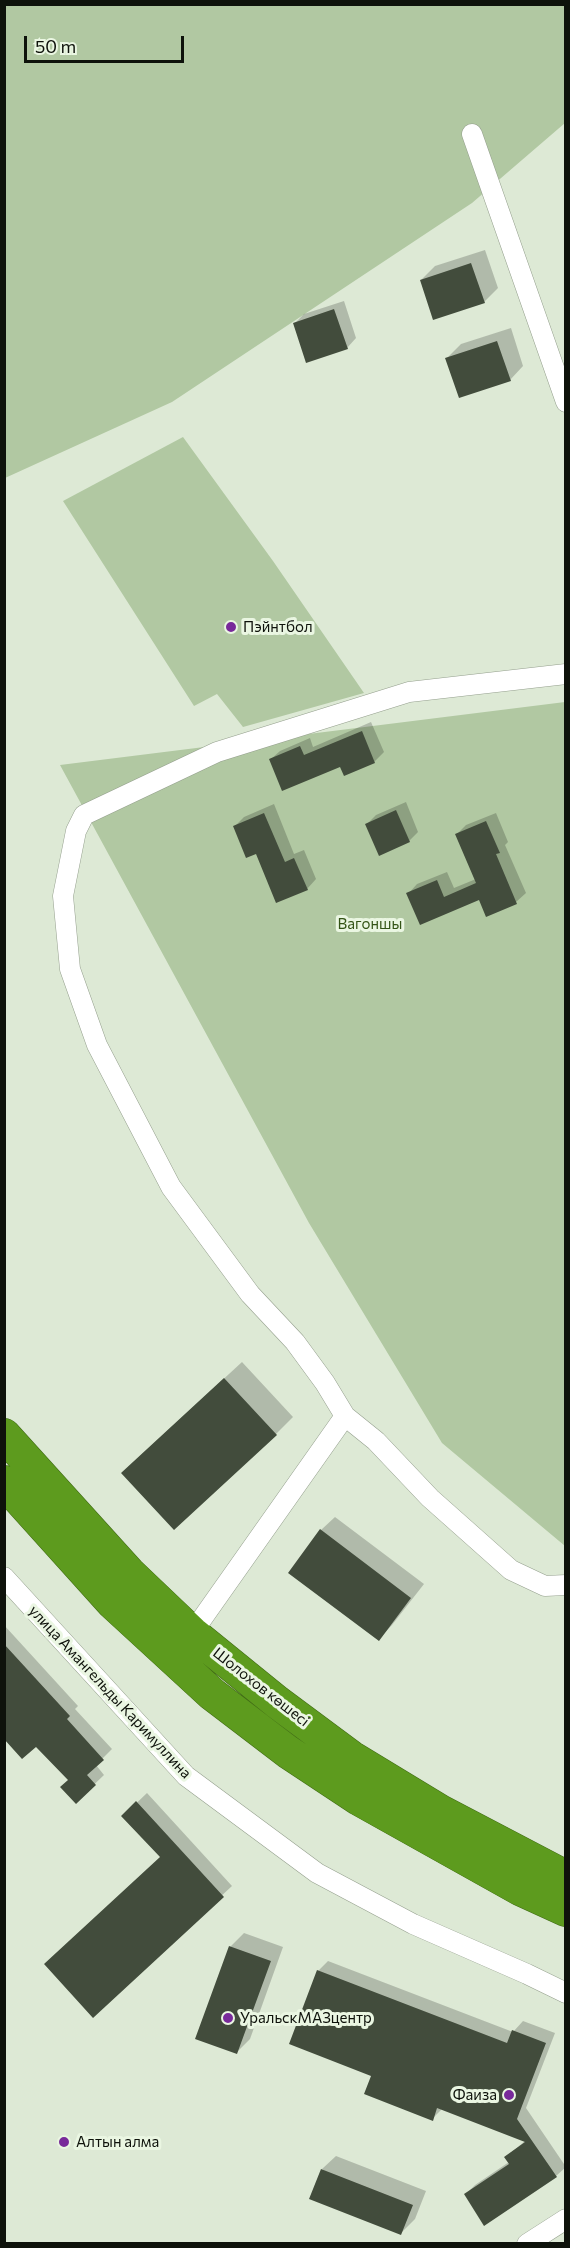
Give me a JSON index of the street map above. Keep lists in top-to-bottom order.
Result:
{
  "streets": {
    "highway": ["Шолохов көшесі"],
    "street": ["улица Амангельды Каримуллина"]
  },
  "parks": ["Вагоншы"],
  "places": [
    "Пэйнтбол",
    "УральскМАЗцентр",
    "Фаиза",
    "Алтын алма"
  ],
  "scale_bar": "50 m"
}
